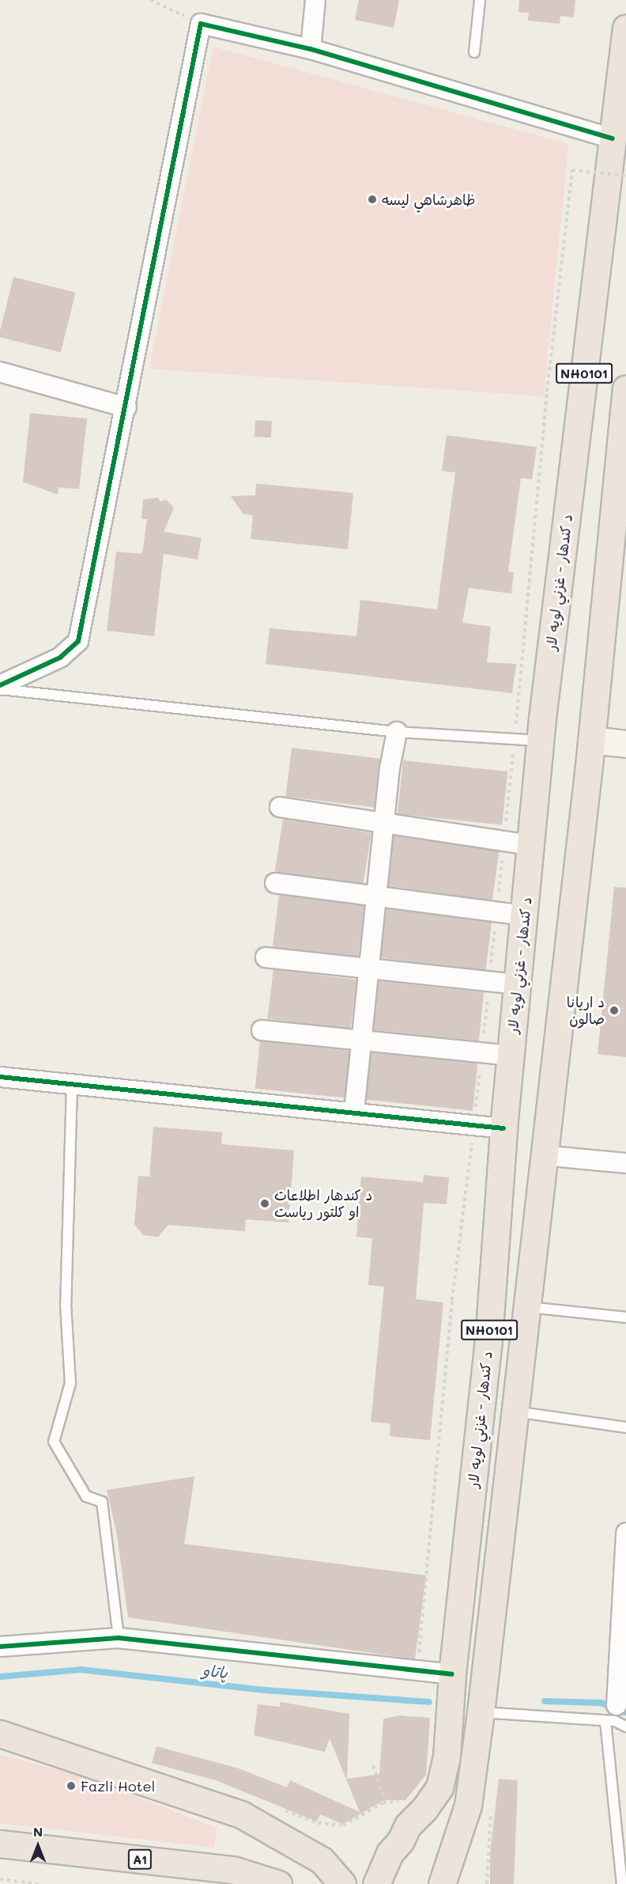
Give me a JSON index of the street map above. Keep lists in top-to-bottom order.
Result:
{
  "streets": {
    "main road": ["NH0101", "د کندهار - غزني لويه لار", "A1"]
  },
  "water": ["پاتاو"],
  "places": [
    "ظاهرشاهي لیسه",
    "د اریانا صالون",
    "د کندهار اطلاعات او کلتور رياست",
    "Fazli Hotel"
  ],
  "north": "top"
}
